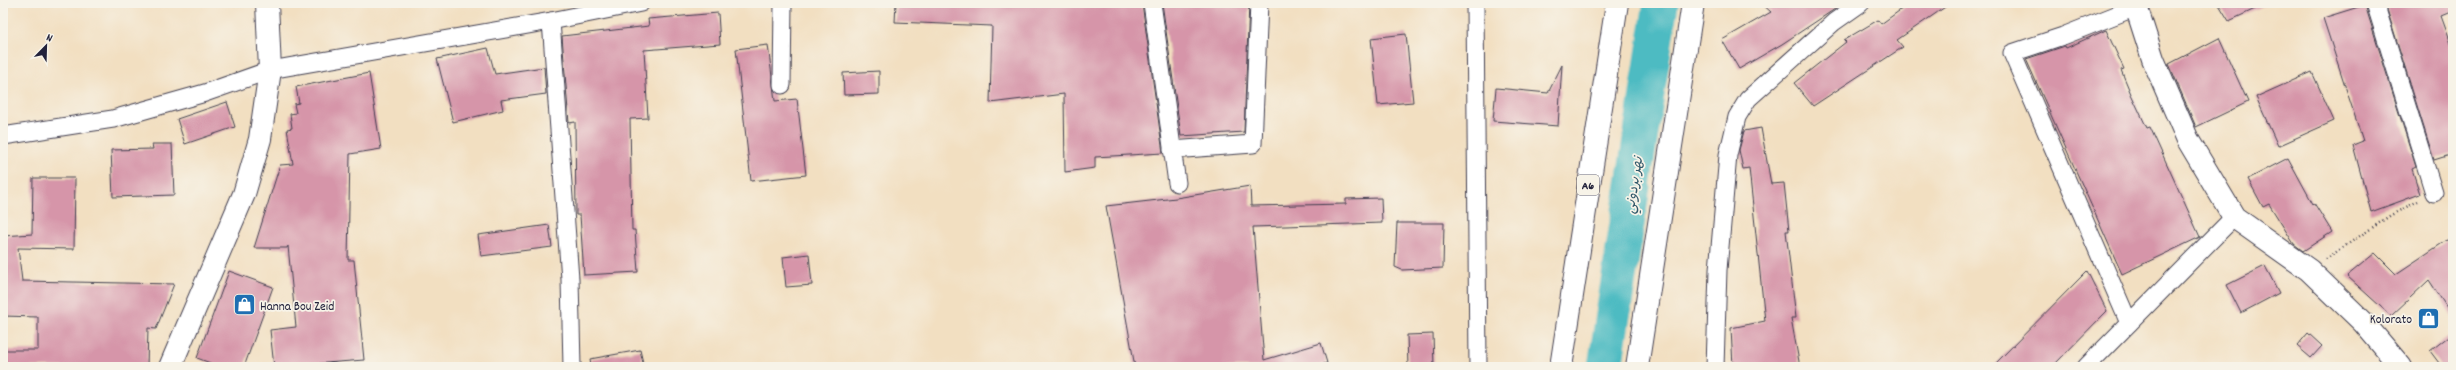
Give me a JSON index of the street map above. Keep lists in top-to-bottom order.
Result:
{
  "streets": {
    "main road": ["A6"]
  },
  "water": ["نهر بردوني"],
  "places": {
    "shop": ["Hanna Bou Zeid", "Kolorato"]
  },
  "north": "top right"
}
